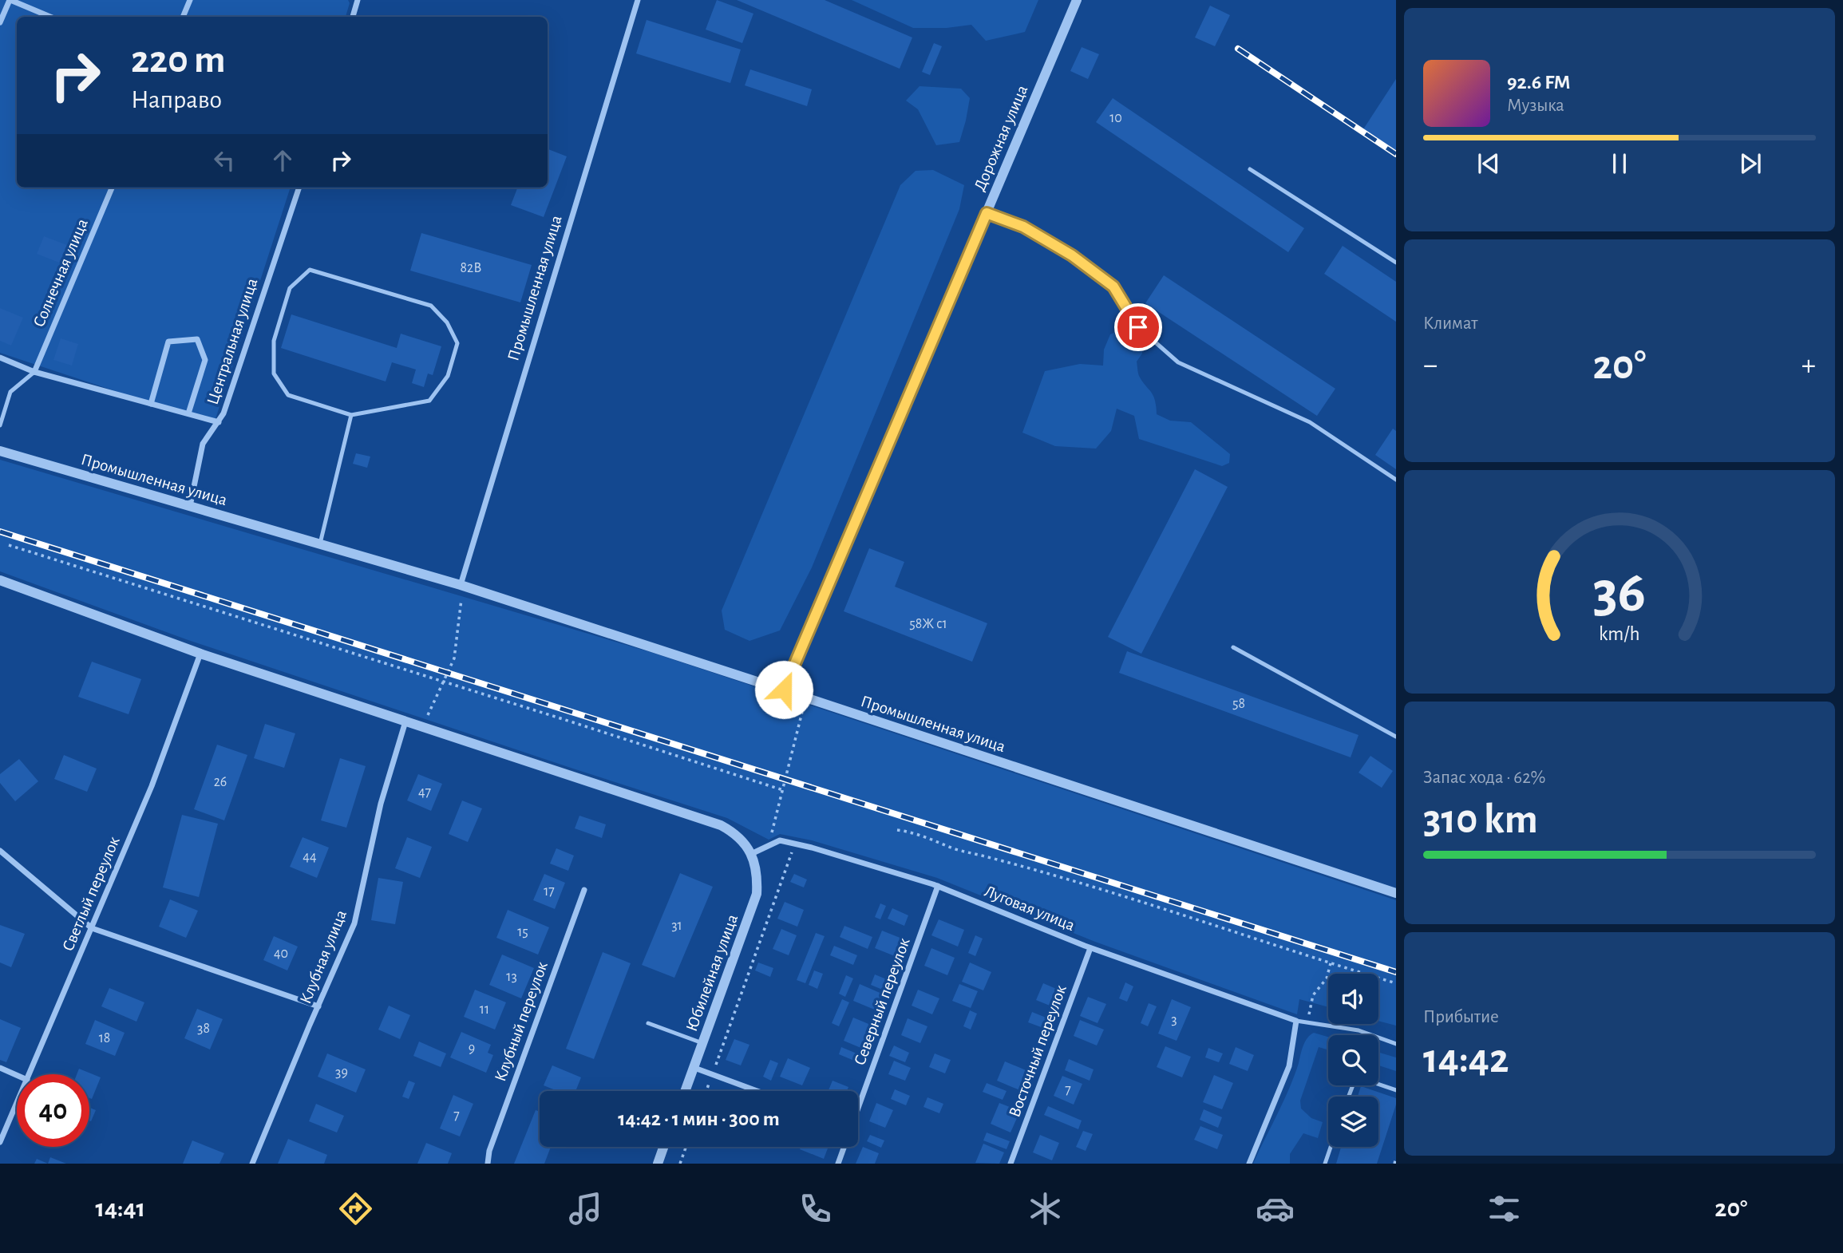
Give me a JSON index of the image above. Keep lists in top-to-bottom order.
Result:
{
  "streets": {
    "street": [
      "Дорожная улица",
      "Солнечная улица",
      "Промышленная улица",
      "Центральная улица",
      "Светлый переулок",
      "Луговая улица",
      "Клубная улица",
      "Юбилейная улица",
      "Северный переулок",
      "Клубный переулок",
      "Восточный переулок"
    ]
  },
  "crossings": [
    ["Дорожная улица", "Промышленная улица"],
    ["Промышленная улица", "Центральная улица"],
    ["Луговая улица", "Юбилейная улица"],
    ["Луговая улица", "Северный переулок"],
    ["Луговая улица", "Восточный переулок"]
  ],
  "house_numbers": [
    "10",
    "82В",
    "58Ж с1",
    "58",
    "26",
    "47",
    "44",
    "17",
    "31",
    "15",
    "40",
    "13",
    "11",
    "3",
    "38",
    "18",
    "9",
    "39",
    "7",
    "7"
  ],
  "page": {
    "turn": ["220 m", "Направо"],
    "song": ["92.6 FM", "Музыка"],
    "tile": [
      "Климат",
      ["Запас хода · 62%", "310 km"],
      ["Прибытие", "14:42"]
    ],
    "heat": ["−", "20°", "+"],
    "limit": "40",
    "trip": "14:42 · 1 мин · 300 m",
    "tabs": ["14:41", "20°"],
    "gauge": ["36", "km/h"]
  }
}
